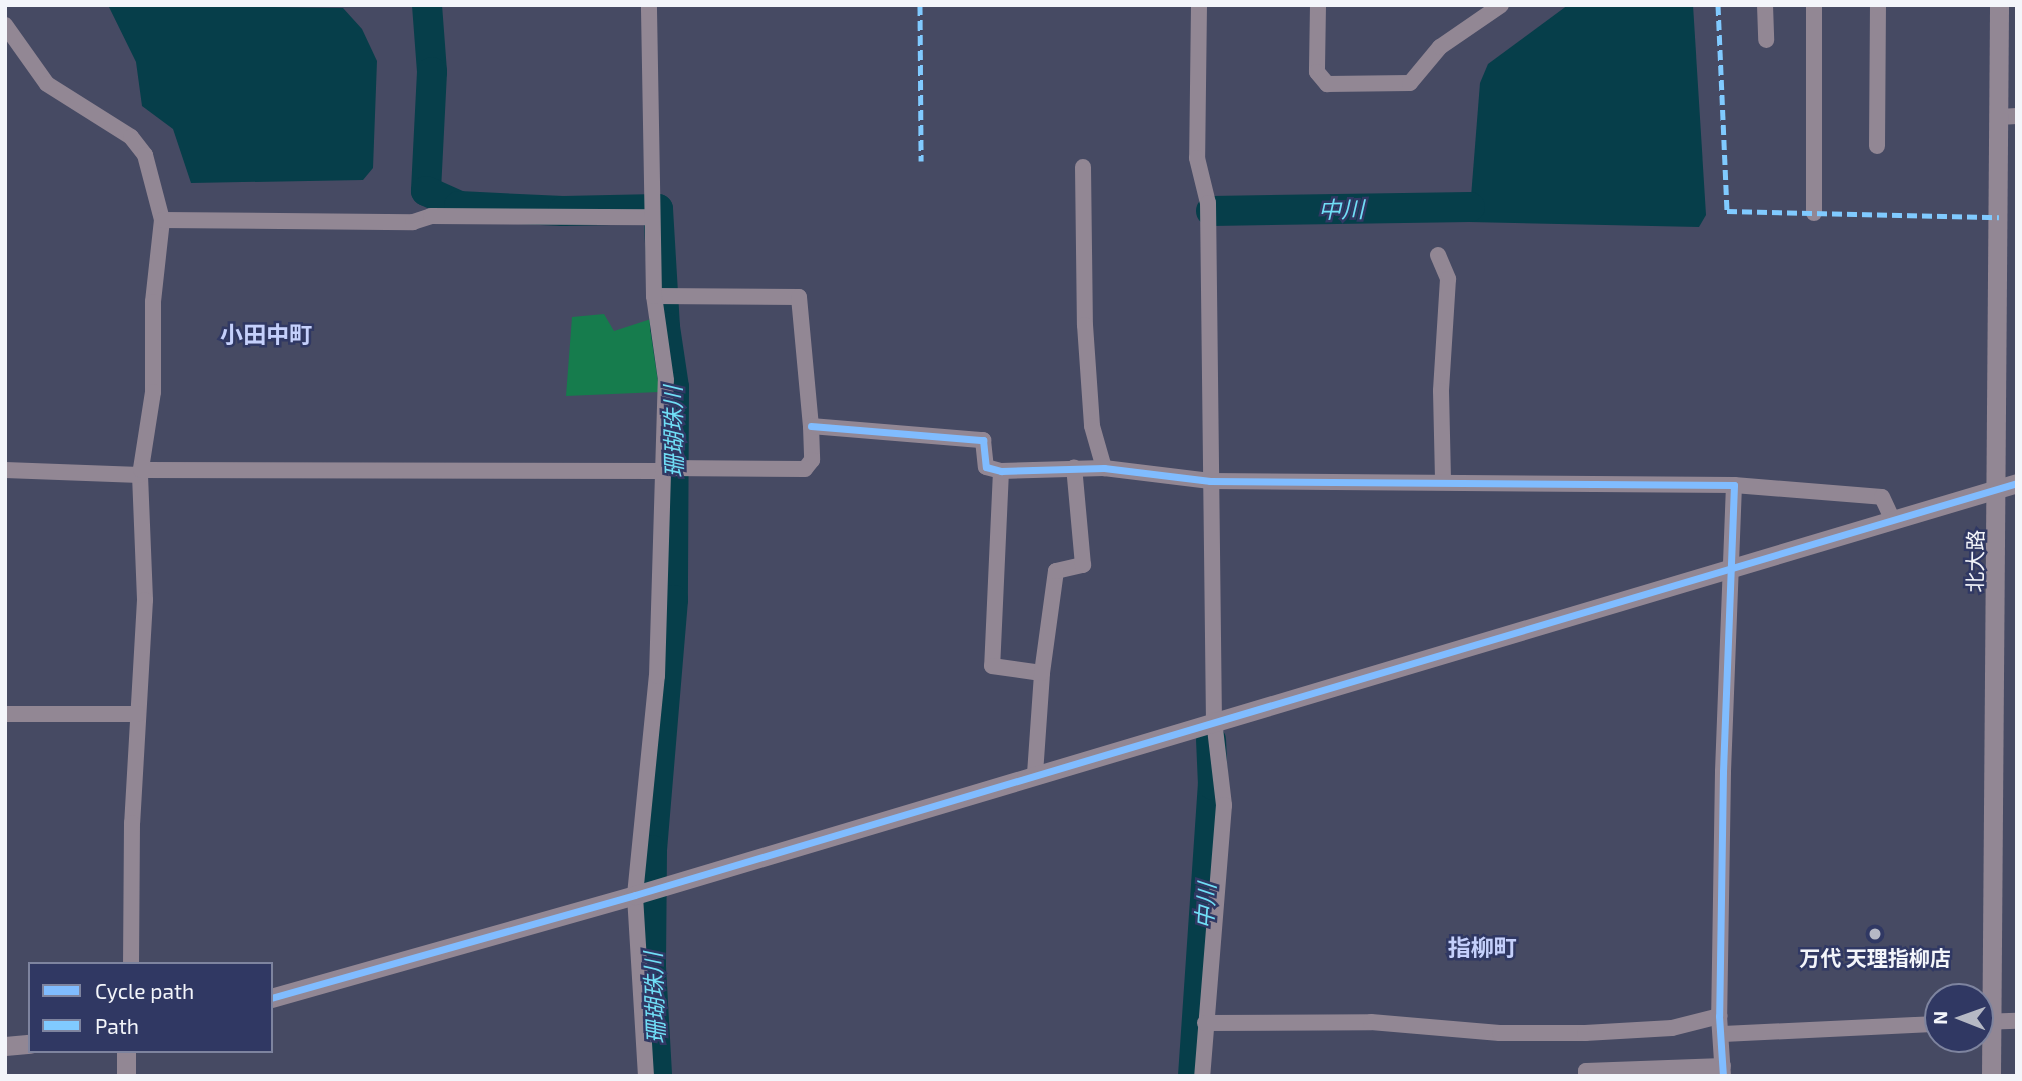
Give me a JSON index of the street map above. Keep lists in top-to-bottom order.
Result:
{
  "streets": {
    "street": ["北大路"]
  },
  "districts": ["小田中町", "指柳町"],
  "water": ["中川", "珊瑚珠川"],
  "places": ["万代 天理指柳店"],
  "legend": ["Cycle path", "Path"],
  "north": "left"
}
